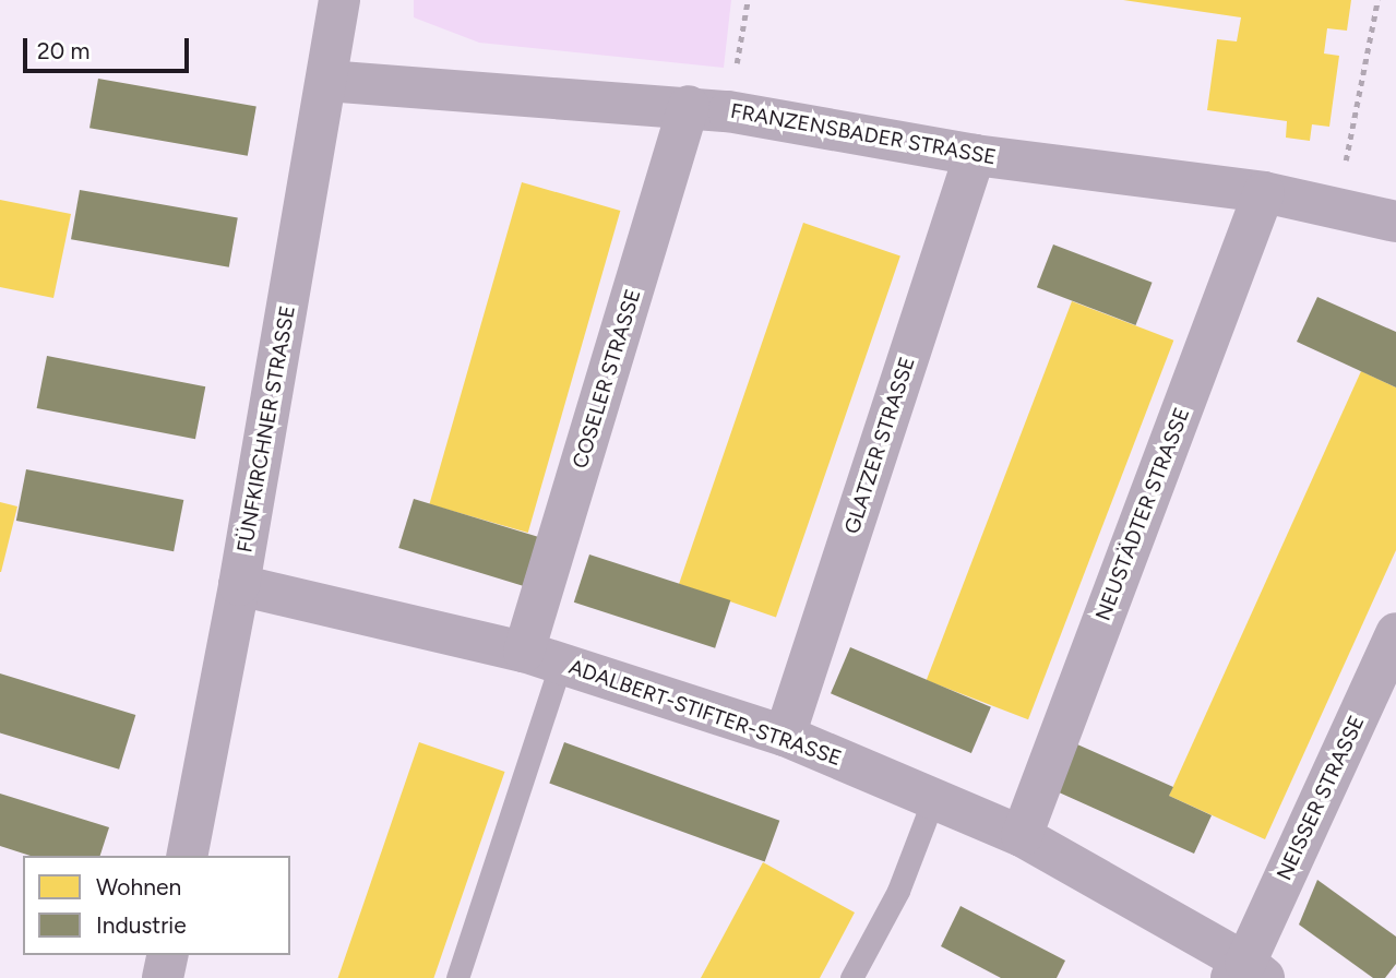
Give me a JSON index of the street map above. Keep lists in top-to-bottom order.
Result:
{
  "streets": {
    "street": [
      "FRANZENSBADER STRASSE",
      "COSELER STRASSE",
      "FÜNFKIRCHNER STRASSE",
      "GLATZER STRASSE",
      "NEUSTÄDTER STRASSE",
      "ADALBERT-STIFTER-STRASSE",
      "NEISSER STRASSE"
    ]
  },
  "crossings": [
    ["FRANZENSBADER STRASSE", "COSELER STRASSE"],
    ["FRANZENSBADER STRASSE", "FÜNFKIRCHNER STRASSE"],
    ["FRANZENSBADER STRASSE", "GLATZER STRASSE"],
    ["FRANZENSBADER STRASSE", "NEUSTÄDTER STRASSE"],
    ["COSELER STRASSE", "ADALBERT-STIFTER-STRASSE"],
    ["FÜNFKIRCHNER STRASSE", "ADALBERT-STIFTER-STRASSE"],
    ["GLATZER STRASSE", "ADALBERT-STIFTER-STRASSE"],
    ["NEUSTÄDTER STRASSE", "ADALBERT-STIFTER-STRASSE"],
    ["ADALBERT-STIFTER-STRASSE", "NEISSER STRASSE"]
  ],
  "legend": ["Wohnen", "Industrie"],
  "scale_bar": "20 m"
}
